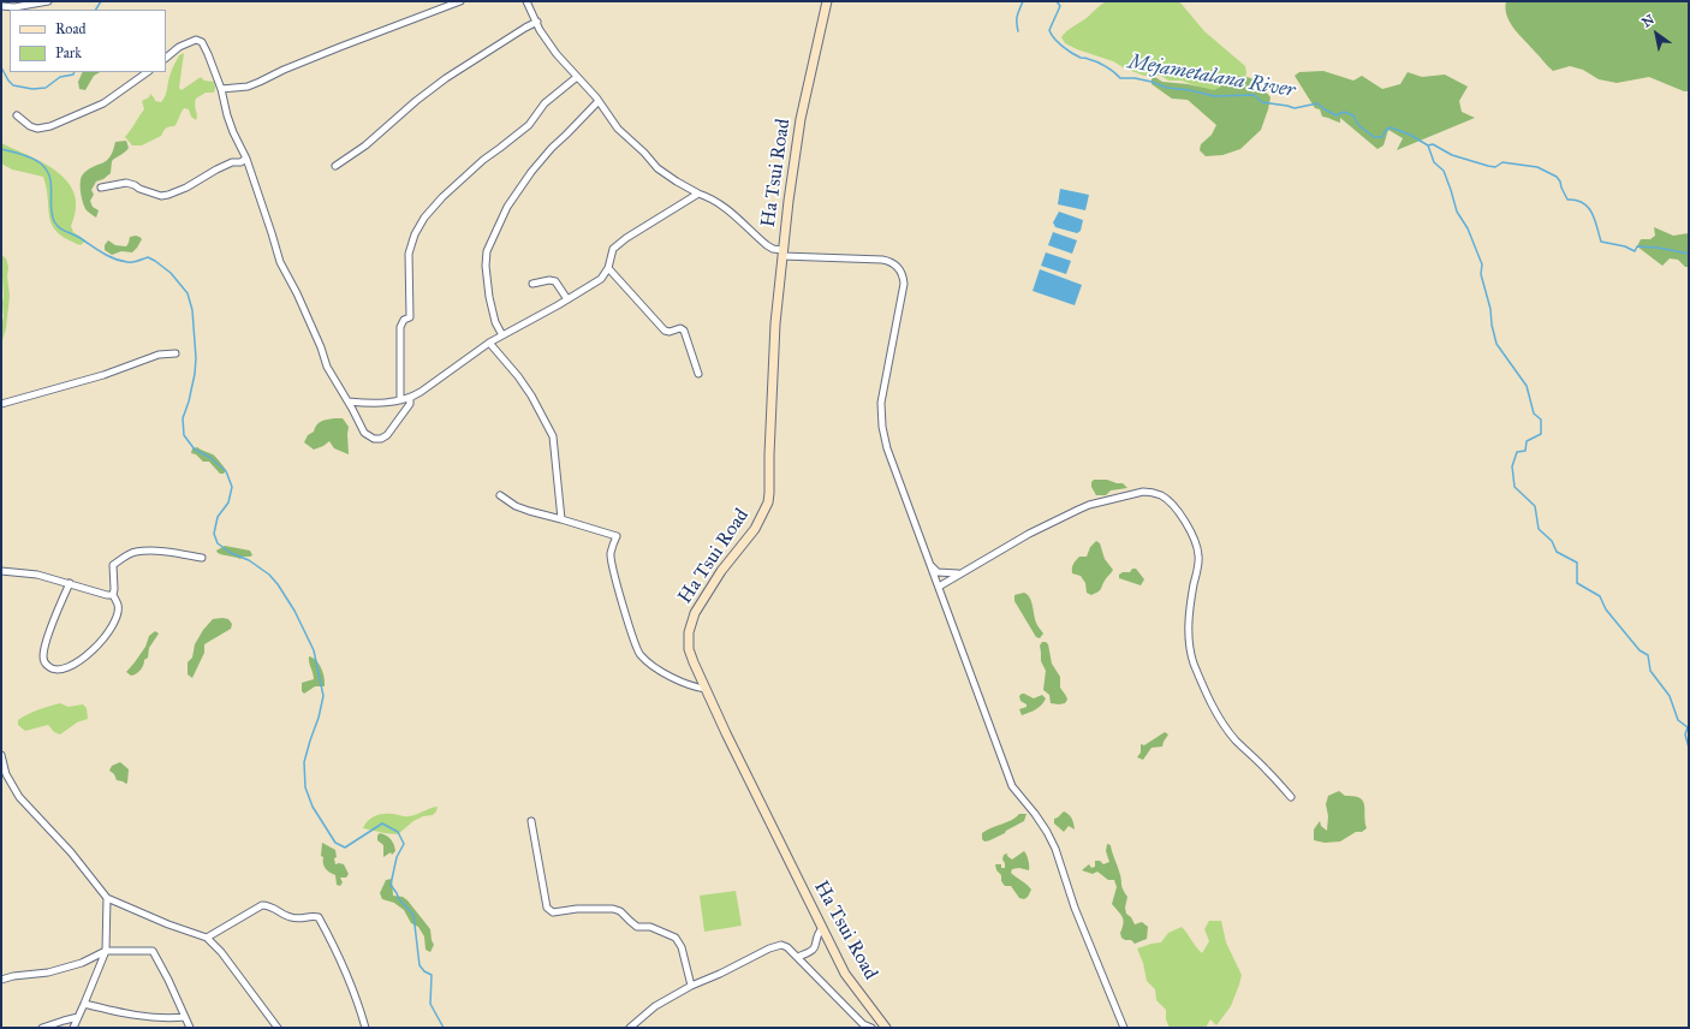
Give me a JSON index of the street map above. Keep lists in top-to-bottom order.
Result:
{
  "streets": {
    "street": ["Ha Tsui Road"]
  },
  "water": ["Mejametalana River"],
  "legend": ["Road", "Park"],
  "north": "top left"
}
